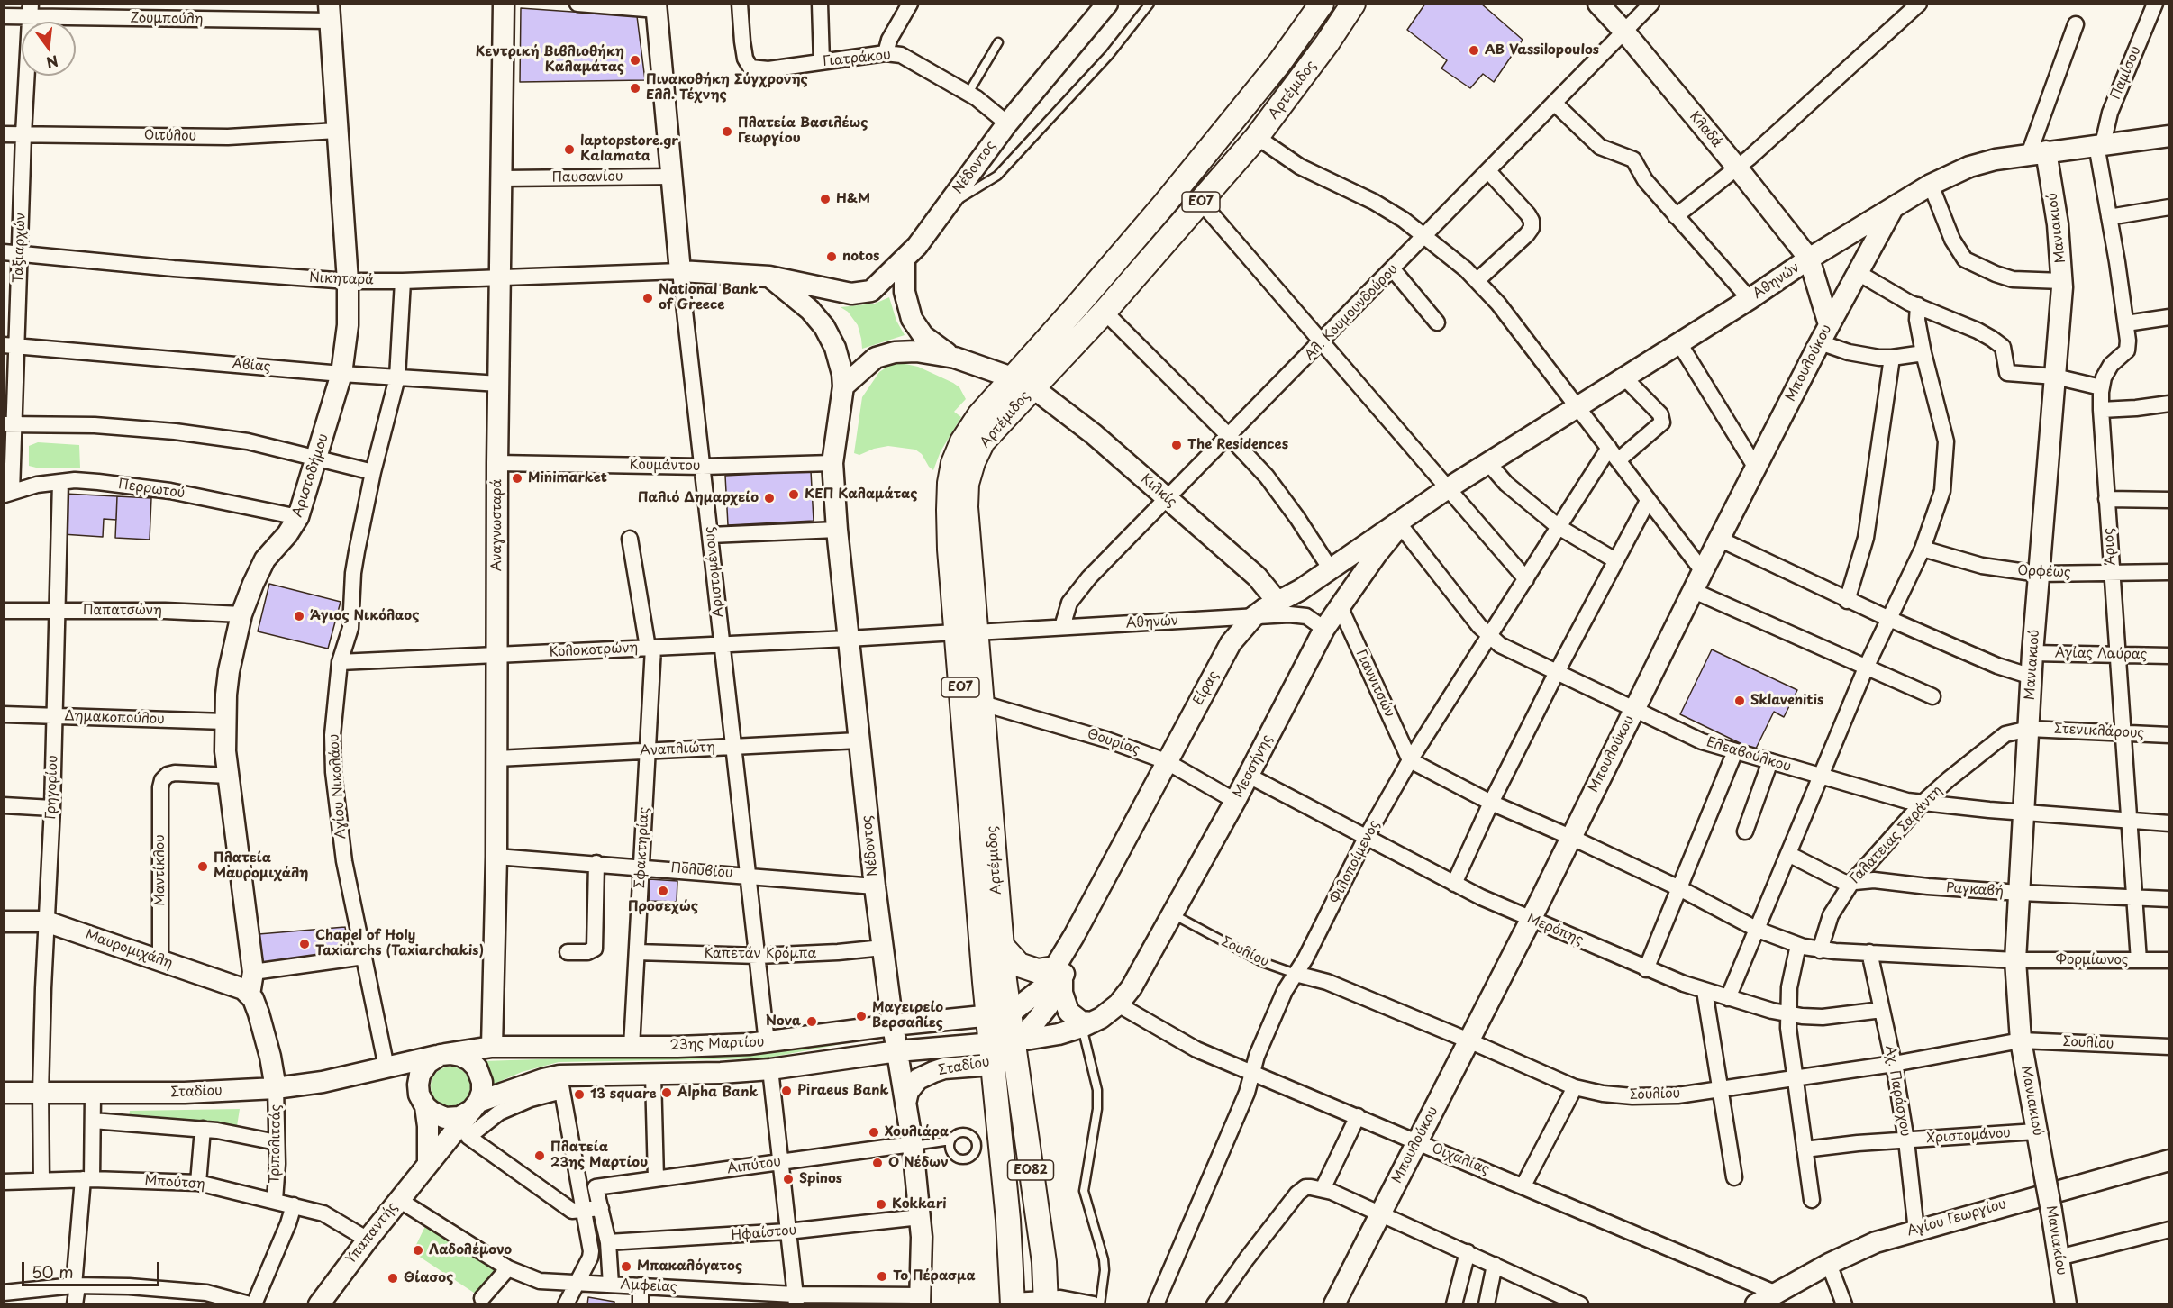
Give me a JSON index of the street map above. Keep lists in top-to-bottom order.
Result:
{
  "streets": {
    "main road": ["Αρτέμιδος", "ΕΟ7", "ΕΟ82"],
    "street": [
      "Ζουμπούλη",
      "Γιατράκου",
      "Παμίσου",
      "Κλαδά",
      "Οιτύλου",
      "Νέδοντος",
      "Παυσανίου",
      "Μανιακιού",
      "Ταξιαρχών",
      "Νικηταρά",
      "Αθηνών",
      "Αλ. Κουμουνδούρου",
      "Μπουλούκου",
      "Αβίας",
      "Κουμάντου",
      "Αριστοδήμου",
      "Περρωτού",
      "Κιλκίς",
      "Αναγνωσταρά",
      "Άριος",
      "Αριστομένους",
      "Ορφέως",
      "Παπατσώνη",
      "Κολοκοτρώνη",
      "Αγίας Λαύρας",
      "Γιαννιτσών",
      "Είρας",
      "Δημακοπούλου",
      "Στενικλάρους",
      "Θουρίας",
      "Αναπλιώτη",
      "Ελεαβούλκου",
      "Μεσσήνης",
      "Αγίου Νικολάου",
      "Γρηγορίου",
      "Γαλατειας Σαράντη",
      "Σφακτηρίας",
      "Φιλοποίμενος",
      "Μαντίκλου",
      "Πολυβίου",
      "Ραγκαβή",
      "Μερόπης",
      "Μαυρομιχάλη",
      "Σουλίου",
      "Καπετάν Κρόμπα",
      "Φορμίωνος",
      "23ης Μαρτίου",
      "Σταδίου",
      "Αχ. Παράσχου",
      "Χριστομάνου",
      "Τριπολιτσάς",
      "Οιχαλίας",
      "Αιπύτου",
      "Μπούτση",
      "Αγίου Γεωργίου",
      "Υπαπαντής",
      "Ηφαίστου",
      "Μανιακίου",
      "Αμφείας"
    ]
  },
  "crossings": [
    ["Ζουμπούλη", "Ταξιαρχών"],
    ["Ζουμπούλη", "Αριστοδήμου"],
    ["Γιατράκου", "Νέδοντος"],
    ["Παμίσου", "Αθηνών"],
    ["Παμίσου", "Άριος"],
    ["Αρτέμιδος", "Αθηνών"],
    ["Αρτέμιδος", "Κιλκίς"],
    ["Αρτέμιδος", "Είρας"],
    ["Αρτέμιδος", "Θουρίας"],
    ["Αρτέμιδος", "Μεσσήνης"],
    ["Αρτέμιδος", "23ης Μαρτίου"],
    ["Αρτέμιδος", "Σταδίου"],
    ["Κλαδά", "Αθηνών"],
    ["Κλαδά", "Αλ. Κουμουνδούρου"],
    ["Οιτύλου", "Ταξιαρχών"],
    ["Οιτύλου", "Αριστοδήμου"],
    ["Νέδοντος", "Νικηταρά"],
    ["Νέδοντος", "Αθηνών"],
    ["Νέδοντος", "Κουμάντου"],
    ["Νέδοντος", "Αριστομένους"],
    ["Νέδοντος", "Κολοκοτρώνη"],
    ["Νέδοντος", "Αναπλιώτη"],
    ["Νέδοντος", "Πολυβίου"],
    ["Νέδοντος", "Καπετάν Κρόμπα"],
    ["Νέδοντος", "23ης Μαρτίου"],
    ["Νέδοντος", "Σταδίου"],
    ["Νέδοντος", "Αιπύτου"],
    ["Νέδοντος", "Ηφαίστου"],
    ["Νέδοντος", "Αμφείας"],
    ["Παυσανίου", "Αναγνωσταρά"],
    ["Παυσανίου", "Αριστομένους"],
    ["Μανιακιού", "Αθηνών"],
    ["Μανιακιού", "Ορφέως"],
    ["Μανιακιού", "Αγίας Λαύρας"],
    ["Μανιακιού", "Στενικλάρους"],
    ["Μανιακιού", "Ελεαβούλκου"],
    ["Μανιακιού", "Γαλατειας Σαράντη"],
    ["Μανιακιού", "Ραγκαβή"],
    ["Μανιακιού", "Σουλίου"],
    ["Μανιακιού", "Φορμίωνος"],
    ["Μανιακιού", "Χριστομάνου"],
    ["Μανιακιού", "Μανιακίου"],
    ["Ταξιαρχών", "Νικηταρά"],
    ["Ταξιαρχών", "Αβίας"],
    ["Ταξιαρχών", "Περρωτού"],
    ["Νικηταρά", "Αριστοδήμου"],
    ["Νικηταρά", "Αναγνωσταρά"],
    ["Νικηταρά", "Αριστομένους"],
    ["Νικηταρά", "Αγίου Νικολάου"],
    ["Αθηνών", "Αλ. Κουμουνδούρου"],
    ["Αθηνών", "Μπουλούκου"],
    ["Αθηνών", "Άριος"],
    ["Αθηνών", "Κολοκοτρώνη"],
    ["Αθηνών", "Είρας"],
    ["Αθηνών", "Μεσσήνης"],
    ["Αθηνών", "Φιλοποίμενος"],
    ["Αλ. Κουμουνδούρου", "Κιλκίς"],
    ["Μπουλούκου", "Ελεαβούλκου"],
    ["Μπουλούκου", "Μερόπης"],
    ["Μπουλούκου", "Σουλίου"],
    ["Μπουλούκου", "Φορμίωνος"],
    ["Μπουλούκου", "Οιχαλίας"],
    ["Αβίας", "Αριστοδήμου"],
    ["Αβίας", "Αναγνωσταρά"],
    ["Αβίας", "Αγίου Νικολάου"],
    ["Κουμάντου", "Αναγνωσταρά"],
    ["Κουμάντου", "Αριστομένους"],
    ["Αριστοδήμου", "Περρωτού"],
    ["Αριστοδήμου", "Παπατσώνη"],
    ["Αριστοδήμου", "Δημακοπούλου"],
    ["Αριστοδήμου", "Μαντίκλου"],
    ["Αριστοδήμου", "Μαυρομιχάλη"],
    ["Περρωτού", "Γρηγορίου"],
    ["Κιλκίς", "Είρας"],
    ["Αναγνωσταρά", "Κολοκοτρώνη"],
    ["Αναγνωσταρά", "Αναπλιώτη"],
    ["Αναγνωσταρά", "Πολυβίου"],
    ["Αναγνωσταρά", "23ης Μαρτίου"],
    ["Άριος", "Ορφέως"],
    ["Άριος", "Αγίας Λαύρας"],
    ["Άριος", "Στενικλάρους"],
    ["Άριος", "Ελεαβούλκου"],
    ["Άριος", "Ραγκαβή"],
    ["Άριος", "Φορμίωνος"],
    ["Αριστομένους", "Κολοκοτρώνη"],
    ["Αριστομένους", "Αναπλιώτη"],
    ["Αριστομένους", "Πολυβίου"],
    ["Αριστομένους", "Καπετάν Κρόμπα"],
    ["Αριστομένους", "23ης Μαρτίου"],
    ["Παπατσώνη", "Γρηγορίου"],
    ["Κολοκοτρώνη", "Αγίου Νικολάου"],
    ["Κολοκοτρώνη", "Σφακτηρίας"],
    ["Γιαννιτσών", "Μεσσήνης"],
    ["Γιαννιτσών", "Φιλοποίμενος"],
    ["Γιαννιτσών", "Φορμίωνος"],
    ["Είρας", "Θουρίας"],
    ["Είρας", "Μεσσήνης"],
    ["Είρας", "23ης Μαρτίου"],
    ["Δημακοπούλου", "Γρηγορίου"],
    ["Στενικλάρους", "Γαλατειας Σαράντη"],
    ["Θουρίας", "Μεσσήνης"],
    ["Αναπλιώτη", "Σφακτηρίας"],
    ["Ελεαβούλκου", "Μεσσήνης"],
    ["Ελεαβούλκου", "Γαλατειας Σαράντη"],
    ["Ελεαβούλκου", "Φιλοποίμενος"],
    ["Μεσσήνης", "Μερόπης"],
    ["Μεσσήνης", "Σουλίου"],
    ["Μεσσήνης", "Σταδίου"],
    ["Μεσσήνης", "Οιχαλίας"],
    ["Αγίου Νικολάου", "23ης Μαρτίου"],
    ["Αγίου Νικολάου", "Σταδίου"],
    ["Γρηγορίου", "Μαυρομιχάλη"],
    ["Γρηγορίου", "Σταδίου"],
    ["Γρηγορίου", "Μπούτση"],
    ["Γαλατειας Σαράντη", "Ραγκαβή"],
    ["Γαλατειας Σαράντη", "Φορμίωνος"],
    ["Σφακτηρίας", "Πολυβίου"],
    ["Σφακτηρίας", "Καπετάν Κρόμπα"],
    ["Σφακτηρίας", "23ης Μαρτίου"],
    ["Φιλοποίμενος", "Μερόπης"],
    ["Φιλοποίμενος", "Σουλίου"],
    ["Φιλοποίμενος", "Φορμίωνος"],
    ["Φιλοποίμενος", "Οιχαλίας"],
    ["Μαντίκλου", "Μαυρομιχάλη"],
    ["Μερόπης", "Αχ. Παράσχου"],
    ["Σουλίου", "Αχ. Παράσχου"],
    ["Φορμίωνος", "Αχ. Παράσχου"],
    ["23ης Μαρτίου", "Σταδίου"],
    ["23ης Μαρτίου", "Υπαπαντής"],
    ["Σταδίου", "Τριπολιτσάς"],
    ["Αχ. Παράσχου", "Χριστομάνου"],
    ["Αχ. Παράσχου", "Αγίου Γεωργίου"],
    ["Τριπολιτσάς", "Μπούτση"],
    ["Οιχαλίας", "Αγίου Γεωργίου"],
    ["Μπούτση", "Υπαπαντής"],
    ["Υπαπαντής", "Αμφείας"]
  ],
  "places": [
    "AB Vassilopoulos",
    "Κεντρική Βιβλιοθήκη Καλαμάτας",
    "Πινακοθήκη Σύγχρονης Ελλ. Τέχνης",
    "Πλατεία Βασιλέως Γεωργίου",
    "laptopstore.gr Kalamata",
    "H&M",
    "notos",
    "National Bank of Greece",
    "The Residences",
    "Minimarket",
    "ΚΕΠ Καλαμάτας",
    "Παλιό Δημαρχείο",
    "Άγιος Νικόλαος",
    "Sklavenitis",
    "Πλατεία Μαυρομιχάλη",
    "Προσεχώς",
    "Chapel of Holy Taxiarchs (Taxiarchakis)",
    "Μαγειρείο Βερσαλίες",
    "Nova",
    "Piraeus Bank",
    "Alpha Bank",
    "13 square",
    "Χουλιάρα",
    "Πλατεία 23ης Μαρτίου",
    "Ο Νέδων",
    "Spinos",
    "Kokkari",
    "Λαδολέμονο",
    "Μπακαλόγατος",
    "Το Πέρασμα",
    "Θίασος"
  ],
  "scale_bar": "50 m",
  "north": "bottom"
}
